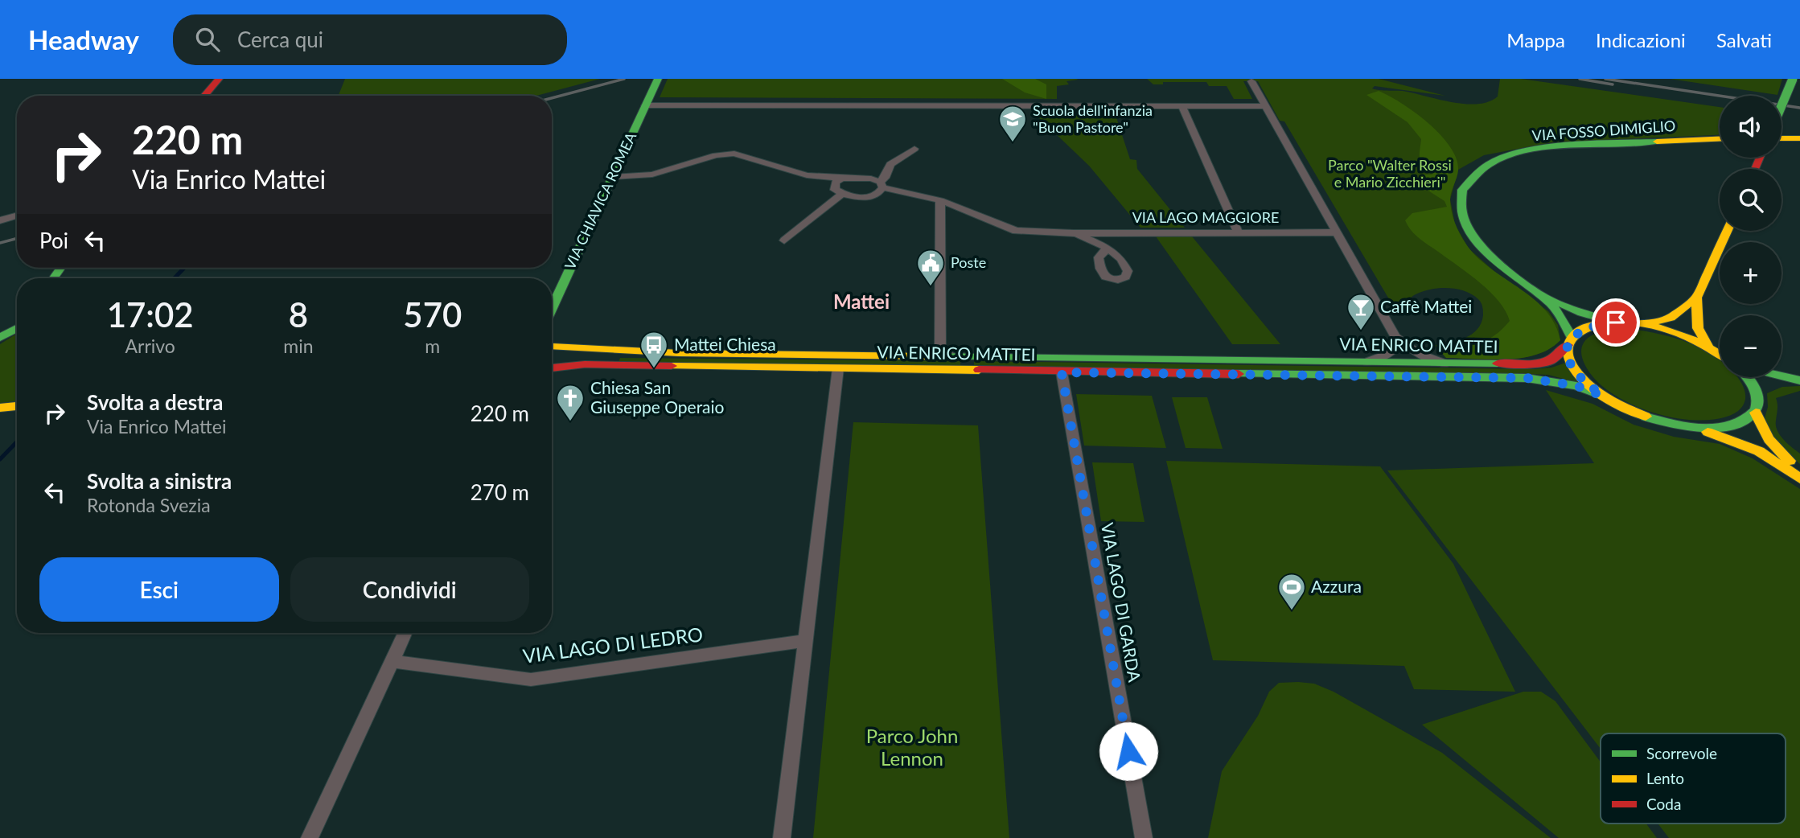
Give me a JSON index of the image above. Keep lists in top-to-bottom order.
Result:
{
  "streets": {
    "main road": ["VIA FOSSO DIMIGLIO", "VIA CHIAVICA ROMEA", "VIA ENRICO MATTEI"],
    "street": ["VIA LAGO MAGGIORE", "VIA LAGO DI GARDA", "VIA LAGO DI LEDRO"]
  },
  "crossings": [
    ["VIA FOSSO DIMIGLIO", "VIA ENRICO MATTEI"],
    ["VIA ENRICO MATTEI", "VIA LAGO DI GARDA"]
  ],
  "districts": ["Mattei"],
  "parks": ["Parco \"Walter Rossi e Mario Zicchieri\"", "Parco John Lennon"],
  "places": {
    "school or university": ["Scuola dell'infanzia \"Buon Pastore\""],
    "public building": ["Poste"],
    "bar": ["Caffè Mattei"],
    "bus stop": ["Mattei Chiesa"],
    "church": ["Chiesa San Giuseppe Operaio"],
    "sports": ["Azzura"]
  },
  "legend": ["Scorrevole", "Lento", "Coda"],
  "page": {
    "header": "Headway",
    "search": "Cerca qui",
    "nav": ["Mappa", "Indicazioni", "Salvati"],
    "map_buttons": ["+", "−"],
    "turn": ["220 m", "Via Enrico Mattei"],
    "then": "Poi",
    "eta": [
      "17:02",
      "Arrivo",
      "8",
      "min",
      "570",
      "m"
    ],
    "list": [
      {
        "name": "Svolta a destra",
        "note": "Via Enrico Mattei",
        "value": "220 m"
      },
      {
        "name": "Svolta a sinistra",
        "note": "Rotonda Svezia",
        "value": "270 m"
      }
    ],
    "buttons": ["Esci", "Condividi"]
  }
}
